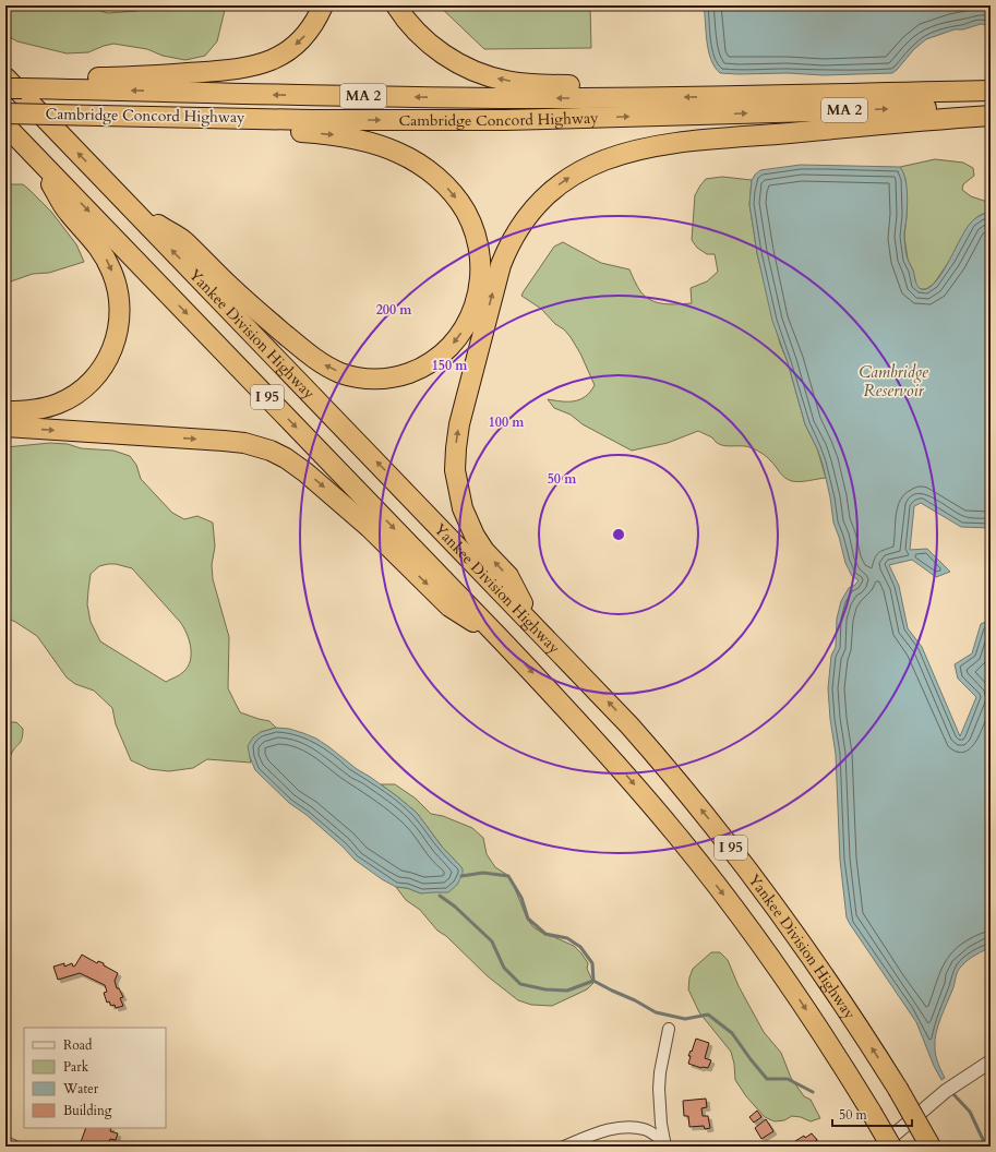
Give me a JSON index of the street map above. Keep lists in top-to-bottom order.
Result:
{
  "streets": {
    "highway": [
      "MA 2",
      "Cambridge Concord Highway",
      "Yankee Division Highway",
      "I 95"
    ]
  },
  "water": ["Cambridge Reservoir"],
  "legend": [
    "Road",
    "Park",
    "Water",
    "Building"
  ],
  "scale_bar": "50 m",
  "rings": [
    "200 m",
    "150 m",
    "100 m",
    "50 m"
  ]
}
